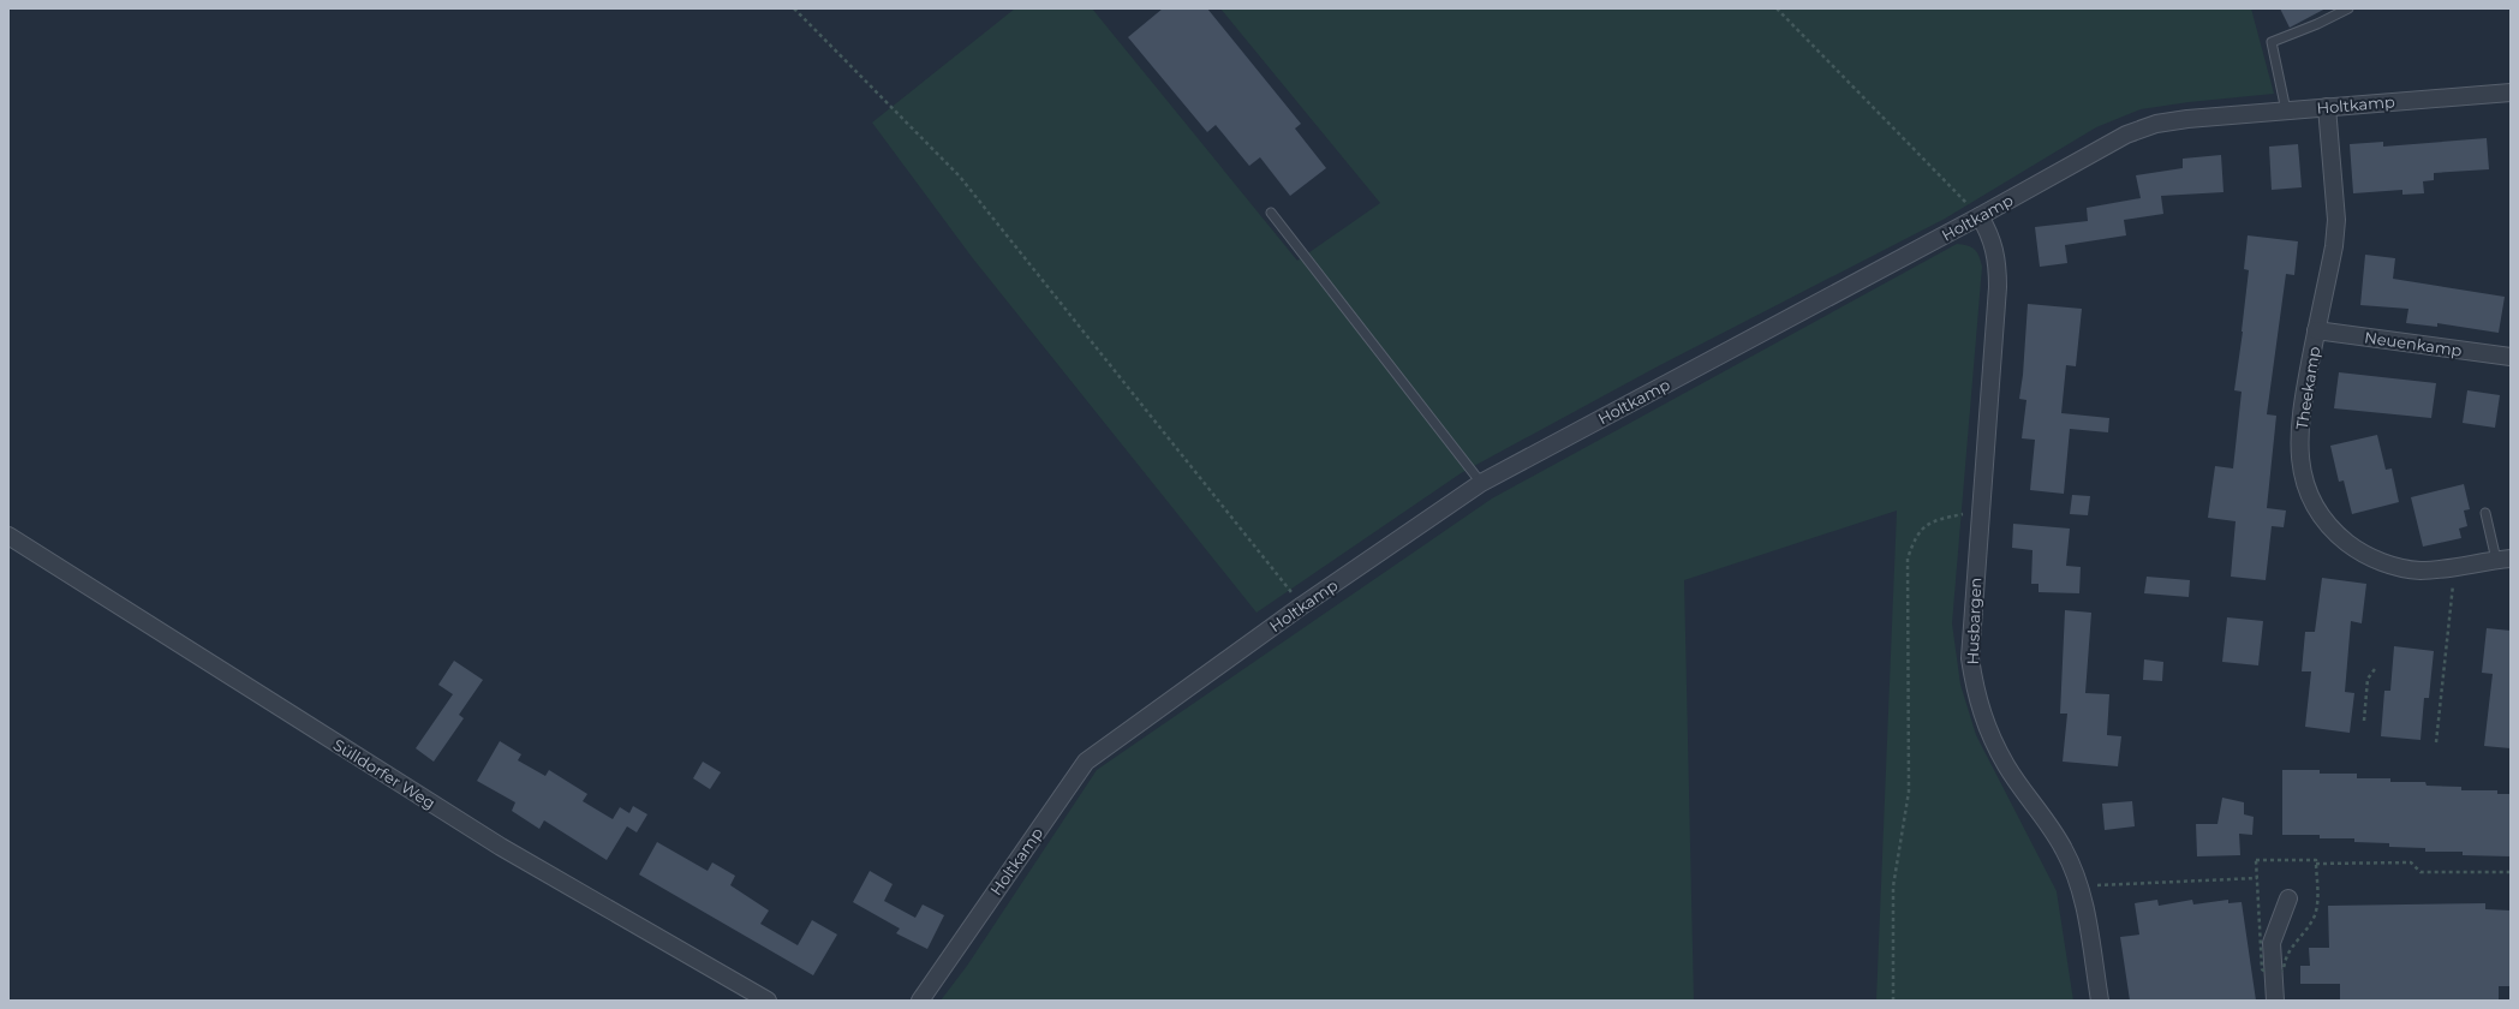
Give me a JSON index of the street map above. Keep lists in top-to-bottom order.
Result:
{
  "streets": {
    "street": [
      "Holtkamp",
      "Neuenkamp",
      "Theekamp",
      "Husbargen",
      "Sülldorfer Weg"
    ]
  },
  "crossings": [
    ["Holtkamp", "Theekamp"],
    ["Holtkamp", "Husbargen"],
    ["Neuenkamp", "Theekamp"]
  ]
}
